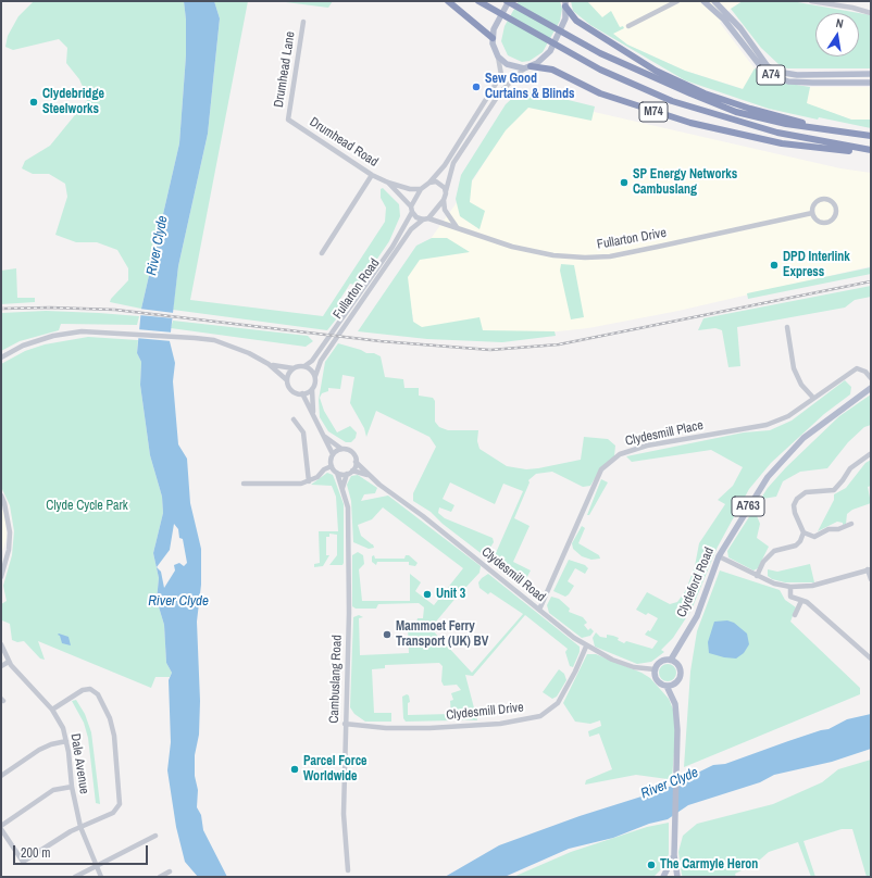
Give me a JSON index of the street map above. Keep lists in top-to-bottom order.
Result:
{
  "streets": {
    "highway": ["M74"],
    "main road": ["A74", "A763", "Clydeford Road"],
    "street": [
      "Drumhead Lane",
      "Drumhead Road",
      "Fullarton Drive",
      "Fullarton Road",
      "Clydesmill Place",
      "Clydesmill Road",
      "Cambuslang Road",
      "Clydesmill Drive",
      "Dale Avenue"
    ]
  },
  "crossings": [
    ["Drumhead Lane", "Drumhead Road"],
    ["Drumhead Road", "Fullarton Drive"],
    ["Fullarton Drive", "Fullarton Road"],
    ["Clydesmill Place", "Clydesmill Road"],
    ["Clydesmill Road", "Clydeford Road"],
    ["Clydesmill Road", "Cambuslang Road"],
    ["Clydesmill Road", "Clydesmill Drive"],
    ["Cambuslang Road", "Clydesmill Drive"]
  ],
  "water": ["River Clyde"],
  "parks": ["Clyde Cycle Park"],
  "places": [
    "Sew Good Curtains & Blinds",
    "Clydebridge Steelworks",
    "SP Energy Networks Cambuslang",
    "DPD Interlink Express",
    "Unit 3",
    "Mammoet Ferry Transport (UK) BV",
    "Parcel Force Worldwide",
    "The Carmyle Heron"
  ],
  "scale_bar": "200 m",
  "north": "top"
}
